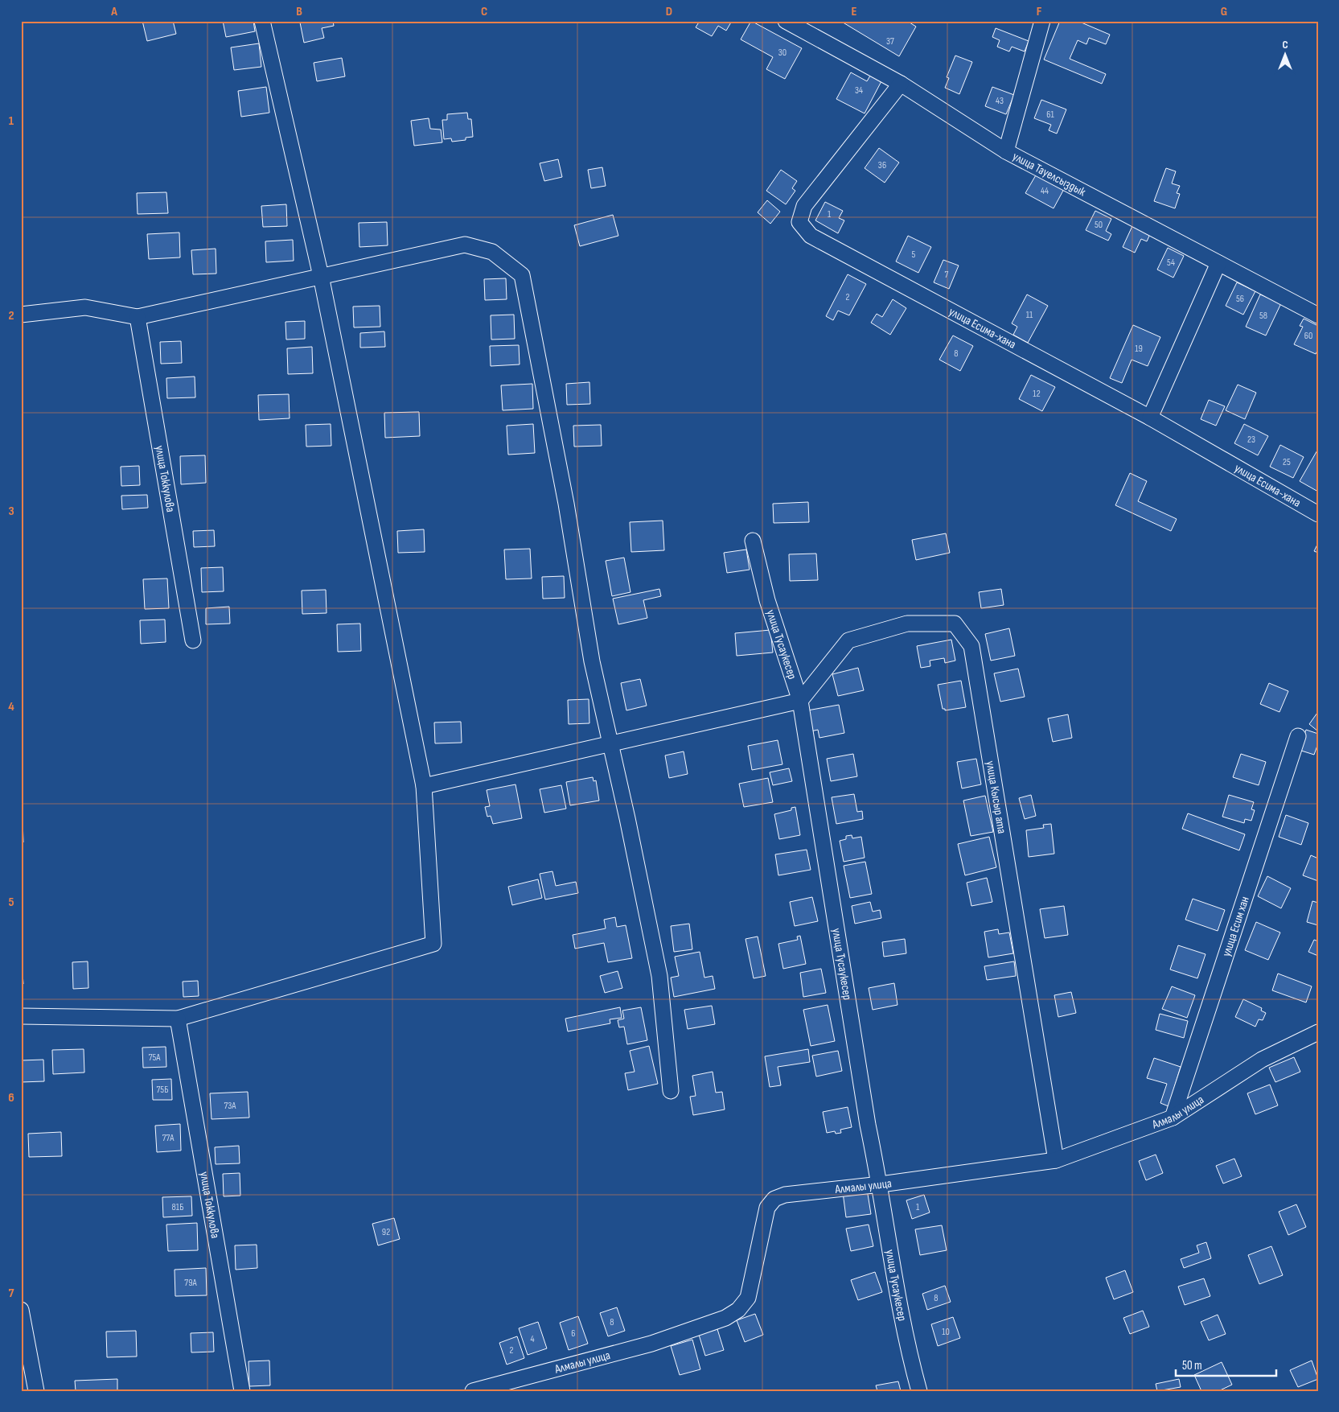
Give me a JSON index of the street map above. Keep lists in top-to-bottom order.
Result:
{
  "streets": {
    "street": [
      "улица Тауелсыздык",
      "улица Есима-хана",
      "улица Токкулова",
      "улица Тусаукесер",
      "улица Кысыр ата",
      "улица Есим хан",
      "Алмалы улица"
    ]
  },
  "crossings": [
    ["улица Тауелсыздык", "улица Есима-хана"],
    ["улица Тусаукесер", "улица Кысыр ата"],
    ["улица Тусаукесер", "Алмалы улица"],
    ["улица Кысыр ата", "Алмалы улица"],
    ["улица Есим хан", "Алмалы улица"]
  ],
  "house_numbers": [
    "37",
    "30",
    "34",
    "43",
    "61",
    "36",
    "44",
    "1",
    "50",
    "5",
    "54",
    "7",
    "2",
    "56",
    "11",
    "58",
    "60",
    "19",
    "8",
    "12",
    "23",
    "25",
    "75А",
    "75Б",
    "73А",
    "77А",
    "81Б",
    "1",
    "92",
    "79А",
    "8",
    "8",
    "10",
    "6",
    "4",
    "2"
  ],
  "scale_bar": "50 m",
  "north": "top",
  "grid": {
    "columns": [
      "A",
      "B",
      "C",
      "D",
      "E",
      "F",
      "G"
    ],
    "rows": [
      "1",
      "2",
      "3",
      "4",
      "5",
      "6",
      "7"
    ]
  }
}
